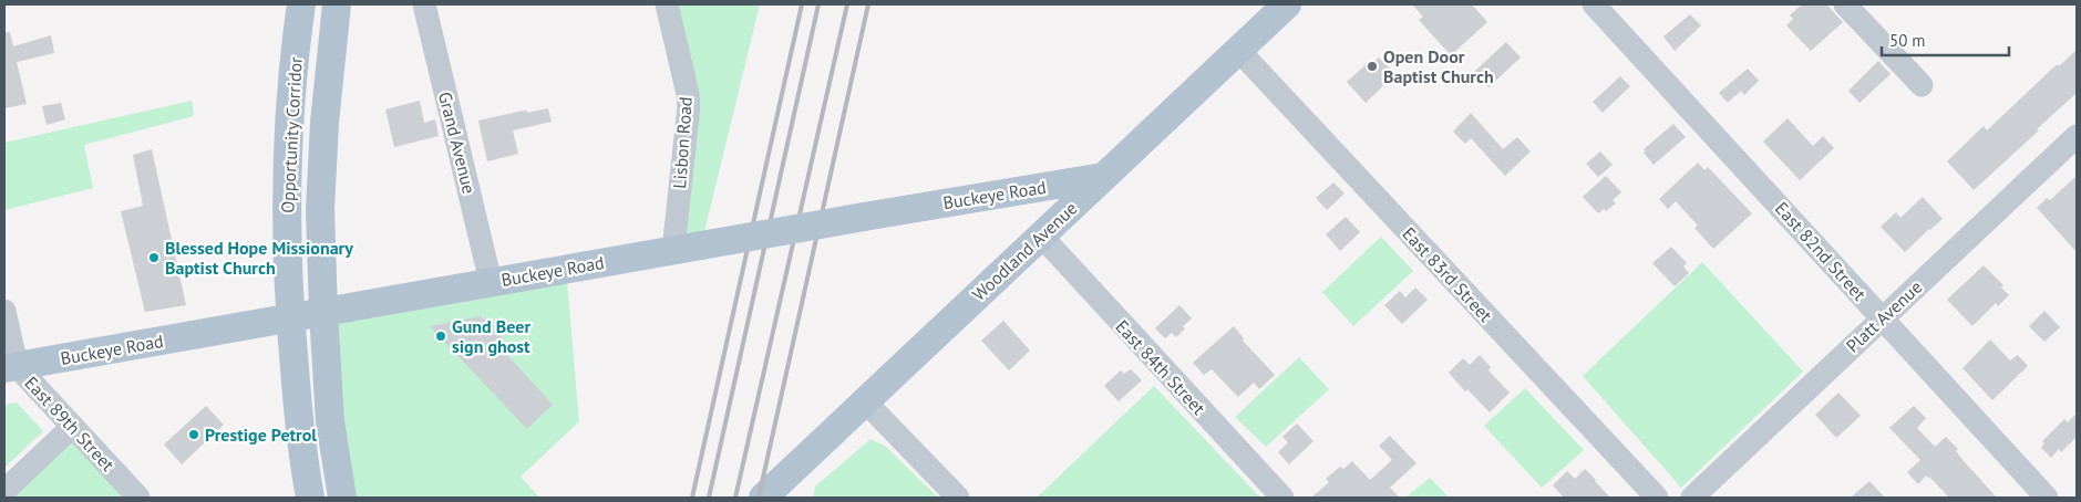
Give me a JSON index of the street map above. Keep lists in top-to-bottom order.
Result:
{
  "streets": {
    "main road": ["Opportunity Corridor", "Buckeye Road", "Woodland Avenue"],
    "street": [
      "Grand Avenue",
      "Lisbon Road",
      "East 82nd Street",
      "East 83rd Street",
      "Platt Avenue",
      "East 84th Street",
      "East 89th Street"
    ]
  },
  "crossings": [
    ["Opportunity Corridor", "Buckeye Road"],
    ["Grand Avenue", "Buckeye Road"],
    ["Lisbon Road", "Buckeye Road"],
    ["Buckeye Road", "Woodland Avenue"],
    ["Buckeye Road", "East 89th Street"],
    ["Woodland Avenue", "East 83rd Street"],
    ["Woodland Avenue", "East 84th Street"],
    ["East 82nd Street", "Platt Avenue"]
  ],
  "places": [
    "Open Door Baptist Church",
    "Blessed Hope Missionary Baptist Church",
    "Gund Beer sign ghost",
    "Prestige Petrol"
  ],
  "scale_bar": "50 m"
}
